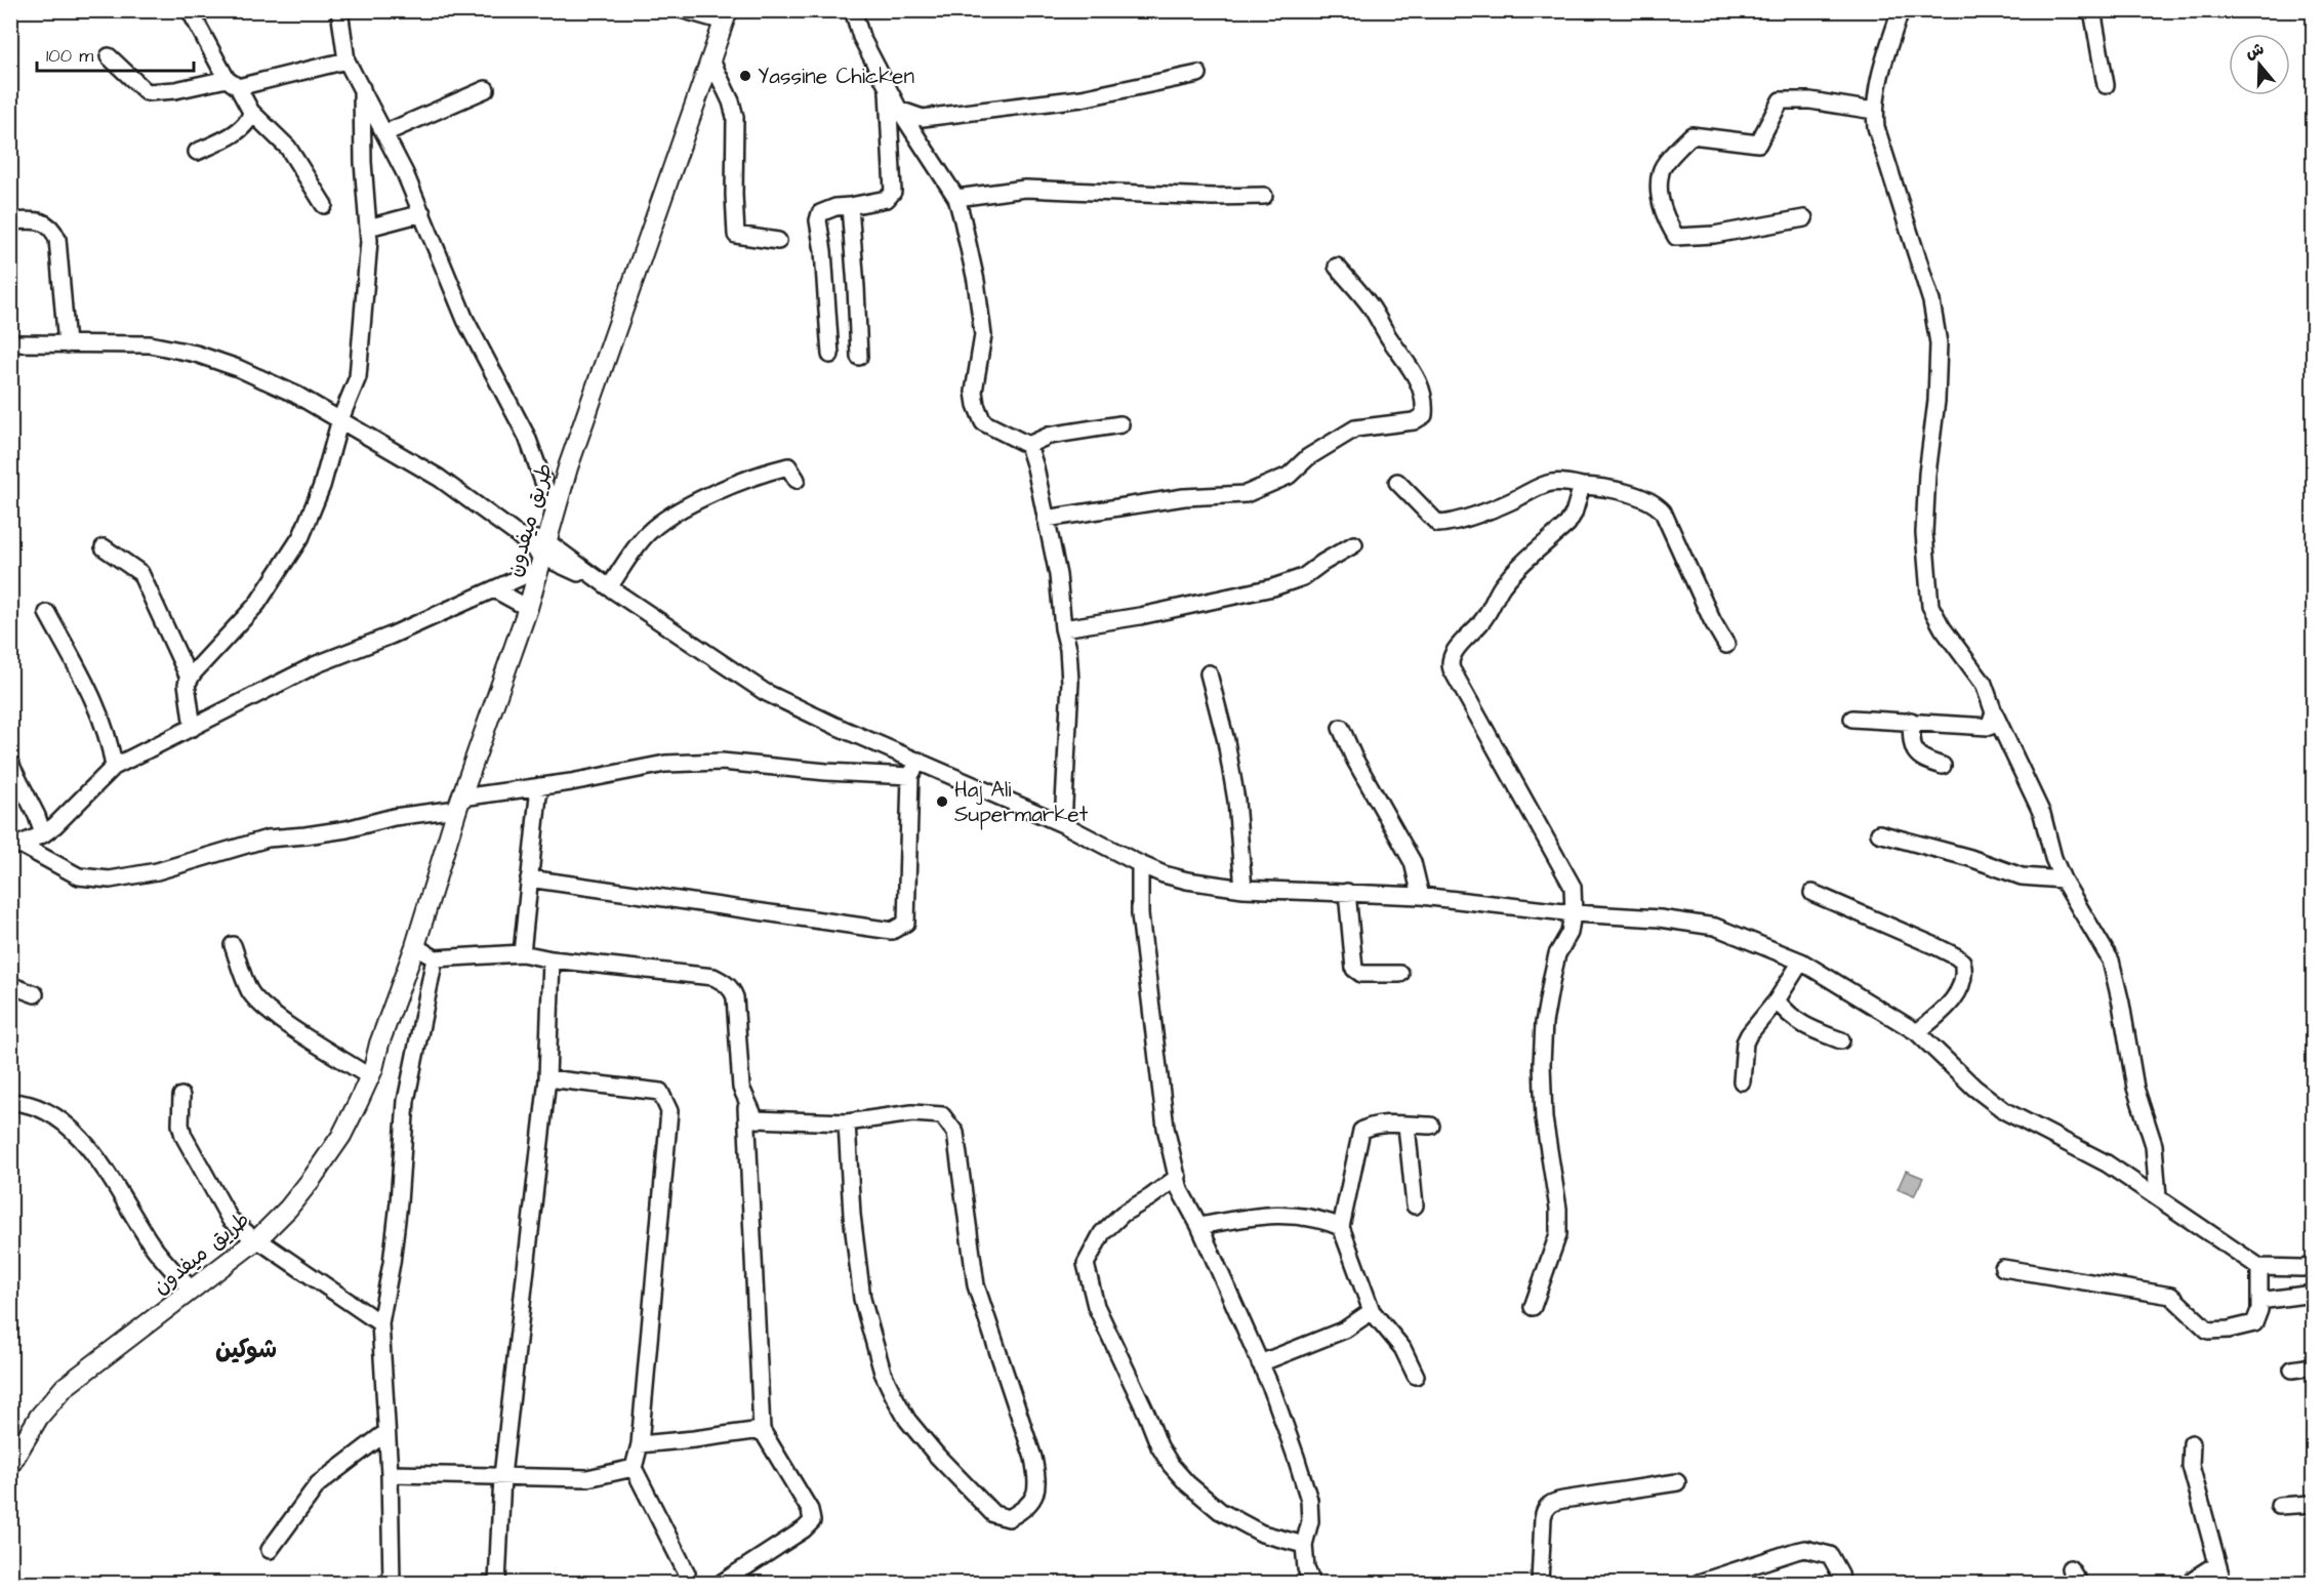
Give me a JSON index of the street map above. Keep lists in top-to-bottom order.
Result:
{
  "streets": {
    "main road": ["طريق ميفدون"]
  },
  "districts": ["شوكين"],
  "places": ["Yassine Chicken", "Haj Ali Supermarket"],
  "scale_bar": "100 m",
  "north": "top"
}
